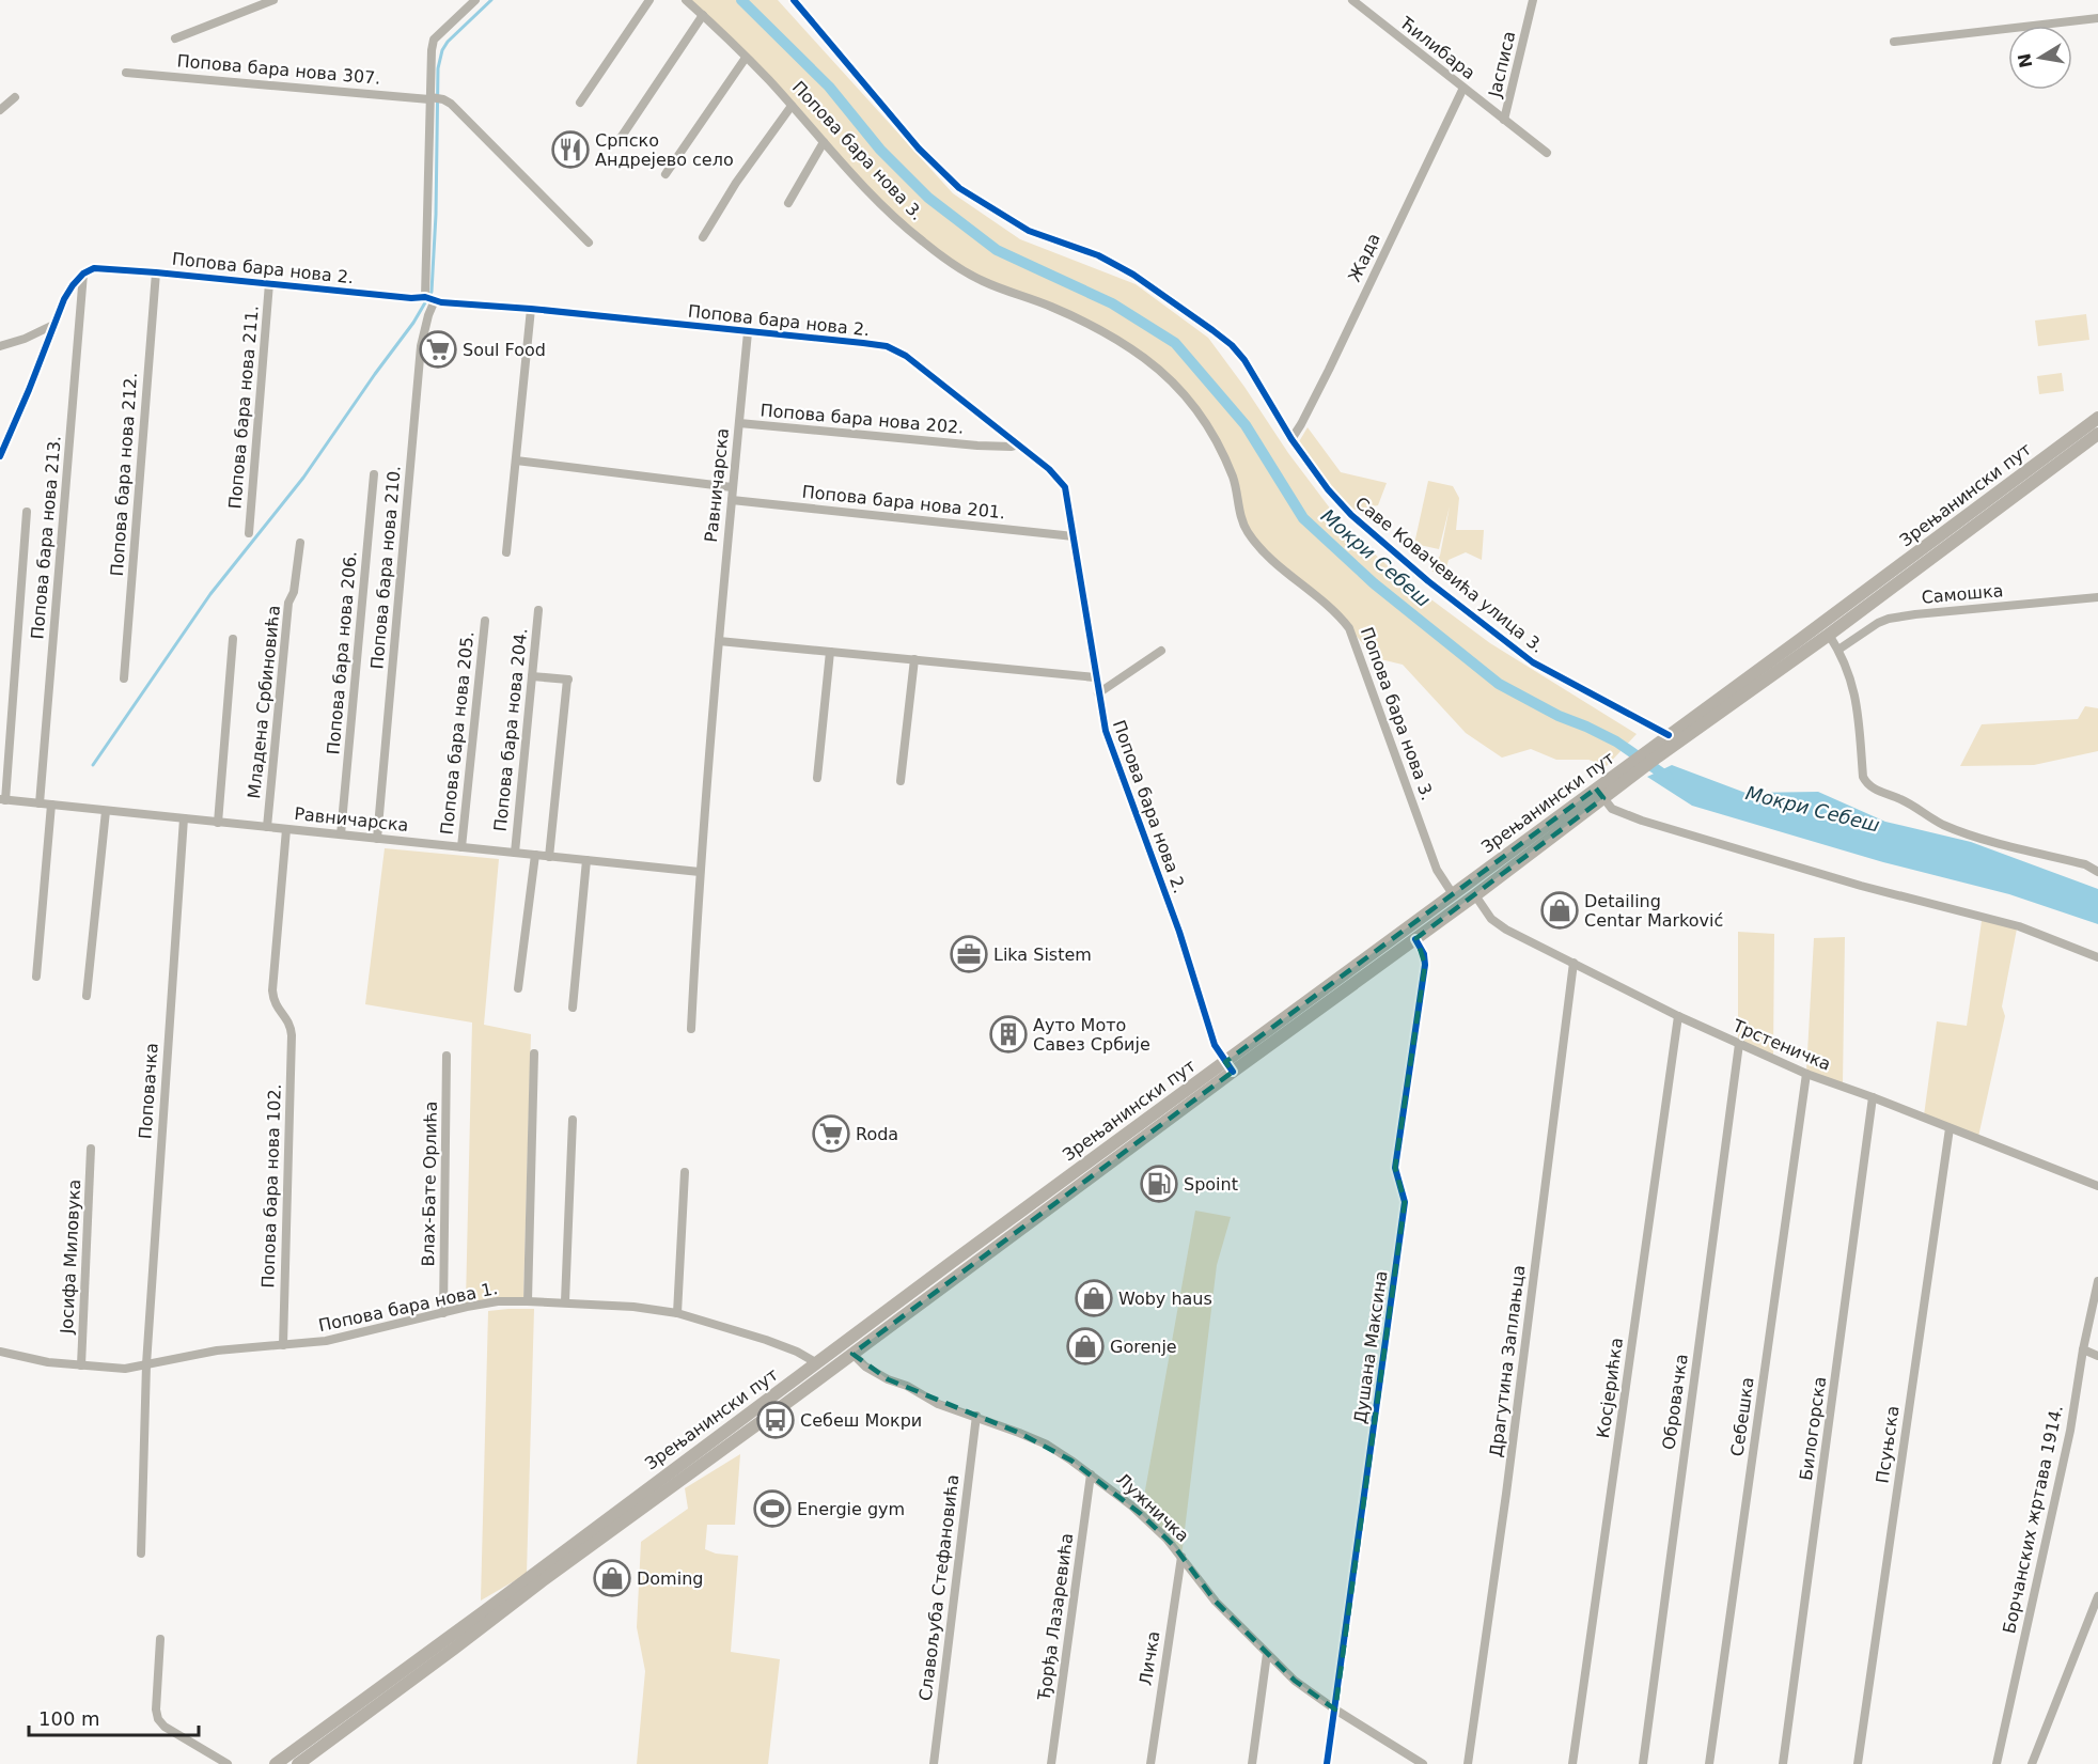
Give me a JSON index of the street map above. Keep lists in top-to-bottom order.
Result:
{
  "streets": {
    "main road": ["Зрењанински пут"],
    "street": [
      "Ћилибара",
      "Јасписа",
      "Попова бара нова 307.",
      "Попова бара нова 3.",
      "Жада",
      "Попова бара нова 2.",
      "Попова бара нова 211.",
      "Попова бара нова 202.",
      "Попова бара нова 212.",
      "Равничарска",
      "Попова бара нова 201.",
      "Попова бара нова 213.",
      "Попова бара нова 210.",
      "Саве Ковачевића улица 3.",
      "Самошка",
      "Попова бара нова 206.",
      "Младена Србиновића",
      "Попова бара нова 204.",
      "Попова бара нова 205.",
      "Трстеничка",
      "Поповачка",
      "Влах-Бате Орлића",
      "Попова бара нова 102.",
      "Јосифа Миловука",
      "Попова бара нова 1.",
      "Душана Максина",
      "Драгутина Заплањца",
      "Косјерићка",
      "Обровачка",
      "Себешка",
      "Билогорска",
      "Псуњска",
      "Лужничка",
      "Борчанских жртава 1914.",
      "Славољуба Стефановића",
      "Ђорђа Лазаревића",
      "Личка"
    ]
  },
  "crossings": [
    ["Ћилибара", "Јасписа"],
    ["Ћилибара", "Жада"],
    ["Попова бара нова 307.", "Попова бара нова 210."],
    ["Попова бара нова 3.", "Зрењанински пут"],
    ["Жада", "Саве Ковачевића улица 3."],
    ["Попова бара нова 2.", "Попова бара нова 211."],
    ["Попова бара нова 2.", "Попова бара нова 202."],
    ["Попова бара нова 2.", "Попова бара нова 212."],
    ["Попова бара нова 2.", "Равничарска"],
    ["Попова бара нова 2.", "Зрењанински пут"],
    ["Попова бара нова 2.", "Попова бара нова 201."],
    ["Попова бара нова 2.", "Попова бара нова 213."],
    ["Попова бара нова 2.", "Попова бара нова 210."],
    ["Попова бара нова 202.", "Равничарска"],
    ["Равничарска", "Попова бара нова 201."],
    ["Равничарска", "Попова бара нова 213."],
    ["Равничарска", "Попова бара нова 210."],
    ["Равничарска", "Попова бара нова 206."],
    ["Равничарска", "Младена Србиновића"],
    ["Равничарска", "Попова бара нова 204."],
    ["Равничарска", "Попова бара нова 205."],
    ["Равничарска", "Поповачка"],
    ["Равничарска", "Попова бара нова 102."],
    ["Зрењанински пут", "Саве Ковачевића улица 3."],
    ["Зрењанински пут", "Трстеничка"],
    ["Зрењанински пут", "Попова бара нова 1."],
    ["Зрењанински пут", "Душана Максина"],
    ["Зрењанински пут", "Лужничка"],
    ["Трстеничка", "Драгутина Заплањца"],
    ["Трстеничка", "Косјерићка"],
    ["Трстеничка", "Обровачка"],
    ["Трстеничка", "Себешка"],
    ["Трстеничка", "Билогорска"],
    ["Трстеничка", "Псуњска"],
    ["Поповачка", "Попова бара нова 1."],
    ["Влах-Бате Орлића", "Попова бара нова 1."],
    ["Попова бара нова 102.", "Попова бара нова 1."],
    ["Јосифа Миловука", "Попова бара нова 1."],
    ["Душана Максина", "Лужничка"],
    ["Лужничка", "Славољуба Стефановића"],
    ["Лужничка", "Ђорђа Лазаревића"],
    ["Лужничка", "Личка"]
  ],
  "water": ["Мокри Себеш"],
  "places": {
    "restaurant": ["Српско Андрејево село"],
    "supermarket": ["Soul Food", "Roda"],
    "shop": [
      "Detailing Centar Marković",
      "Woby haus",
      "Gorenje",
      "Doming"
    ],
    "office": ["Lika Sistem"],
    "building": ["Ауто Мото Савез Србије"],
    "fuel station": ["Spoint"],
    "bus stop": ["Себеш Мокри"],
    "sports": ["Energie gym"]
  },
  "scale_bar": "100 m",
  "north": "left"
}
